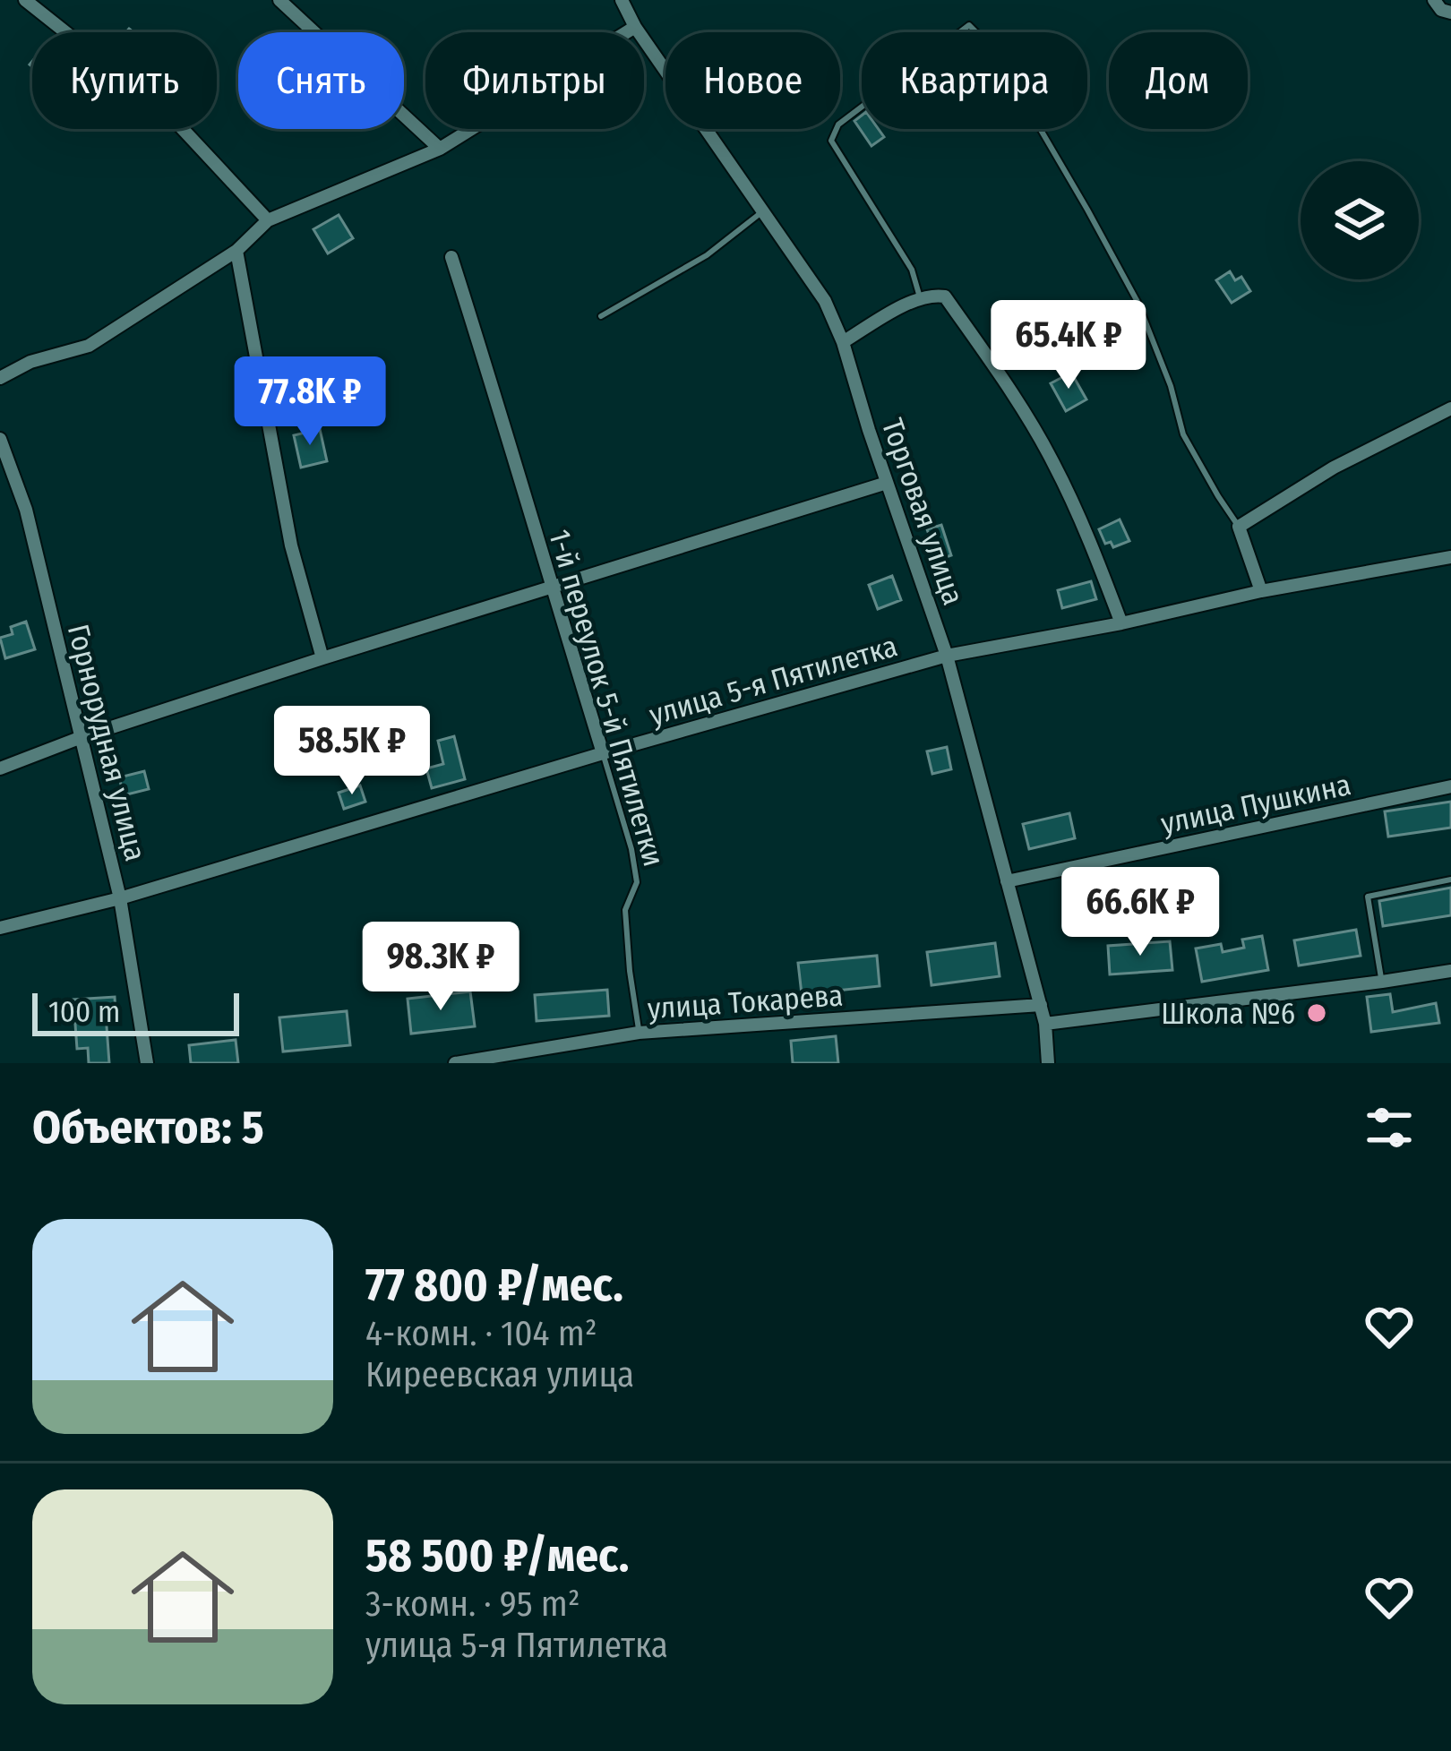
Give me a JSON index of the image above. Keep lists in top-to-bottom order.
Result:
{
  "streets": {
    "street": [
      "Торговая улица",
      "улица 5-я Пятилетка",
      "1-й переулок 5-й Пятилетки",
      "Горнорудная улица",
      "улица Пушкина",
      "улица Токарева"
    ]
  },
  "crossings": [
    ["Торговая улица", "улица 5-я Пятилетка"],
    ["Торговая улица", "улица Пушкина"],
    ["Торговая улица", "улица Токарева"],
    ["улица 5-я Пятилетка", "1-й переулок 5-й Пятилетки"],
    ["улица 5-я Пятилетка", "Горнорудная улица"],
    ["1-й переулок 5-й Пятилетки", "улица Токарева"]
  ],
  "places": ["Школа №6"],
  "scale_bar": "100 m",
  "page": {
    "chip": [
      "Купить",
      "Снять",
      "Фильтры",
      "Новое",
      "Квартира",
      "Дом"
    ],
    "price": [
      "65.4K ₽",
      "77.8K ₽",
      "58.5K ₽",
      "66.6K ₽",
      "98.3K ₽"
    ],
    "scale": "100 m",
    "heading": "Объектов: 5",
    "list": [
      {
        "name": "77 800 ₽/мес.",
        "note": "4-комн. · 104 m² · Киреевская улица"
      },
      {
        "name": "58 500 ₽/мес.",
        "note": "3-комн. · 95 m² · улица 5-я Пятилетка"
      }
    ]
  }
}
